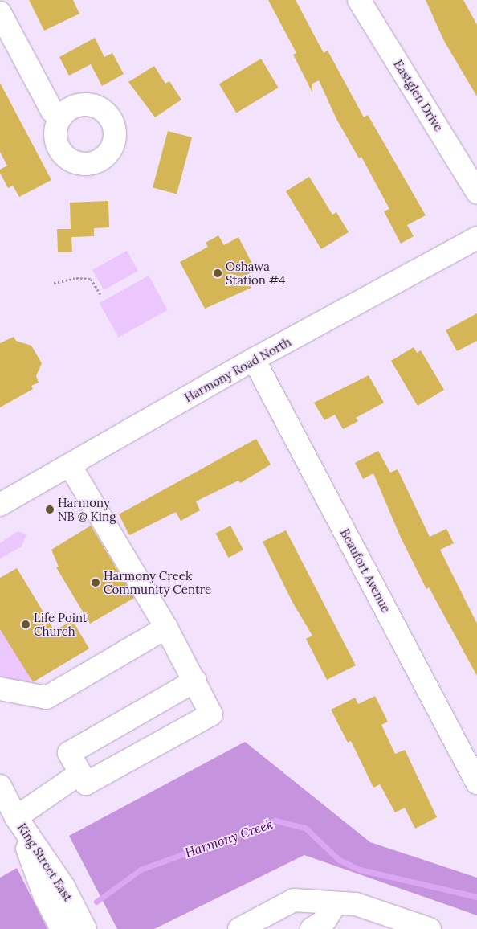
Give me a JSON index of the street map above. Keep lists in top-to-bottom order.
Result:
{
  "streets": {
    "main road": [
      "Eastglen Drive",
      "Harmony Road North",
      "Beaufort Avenue",
      "King Street East"
    ]
  },
  "crossings": [
    ["Harmony Road North", "Beaufort Avenue"]
  ],
  "water": ["Harmony Creek"],
  "places": [
    "Oshawa Station #4",
    "Harmony NB @ King",
    "Harmony Creek Community Centre",
    "Life Point Church"
  ]
}
